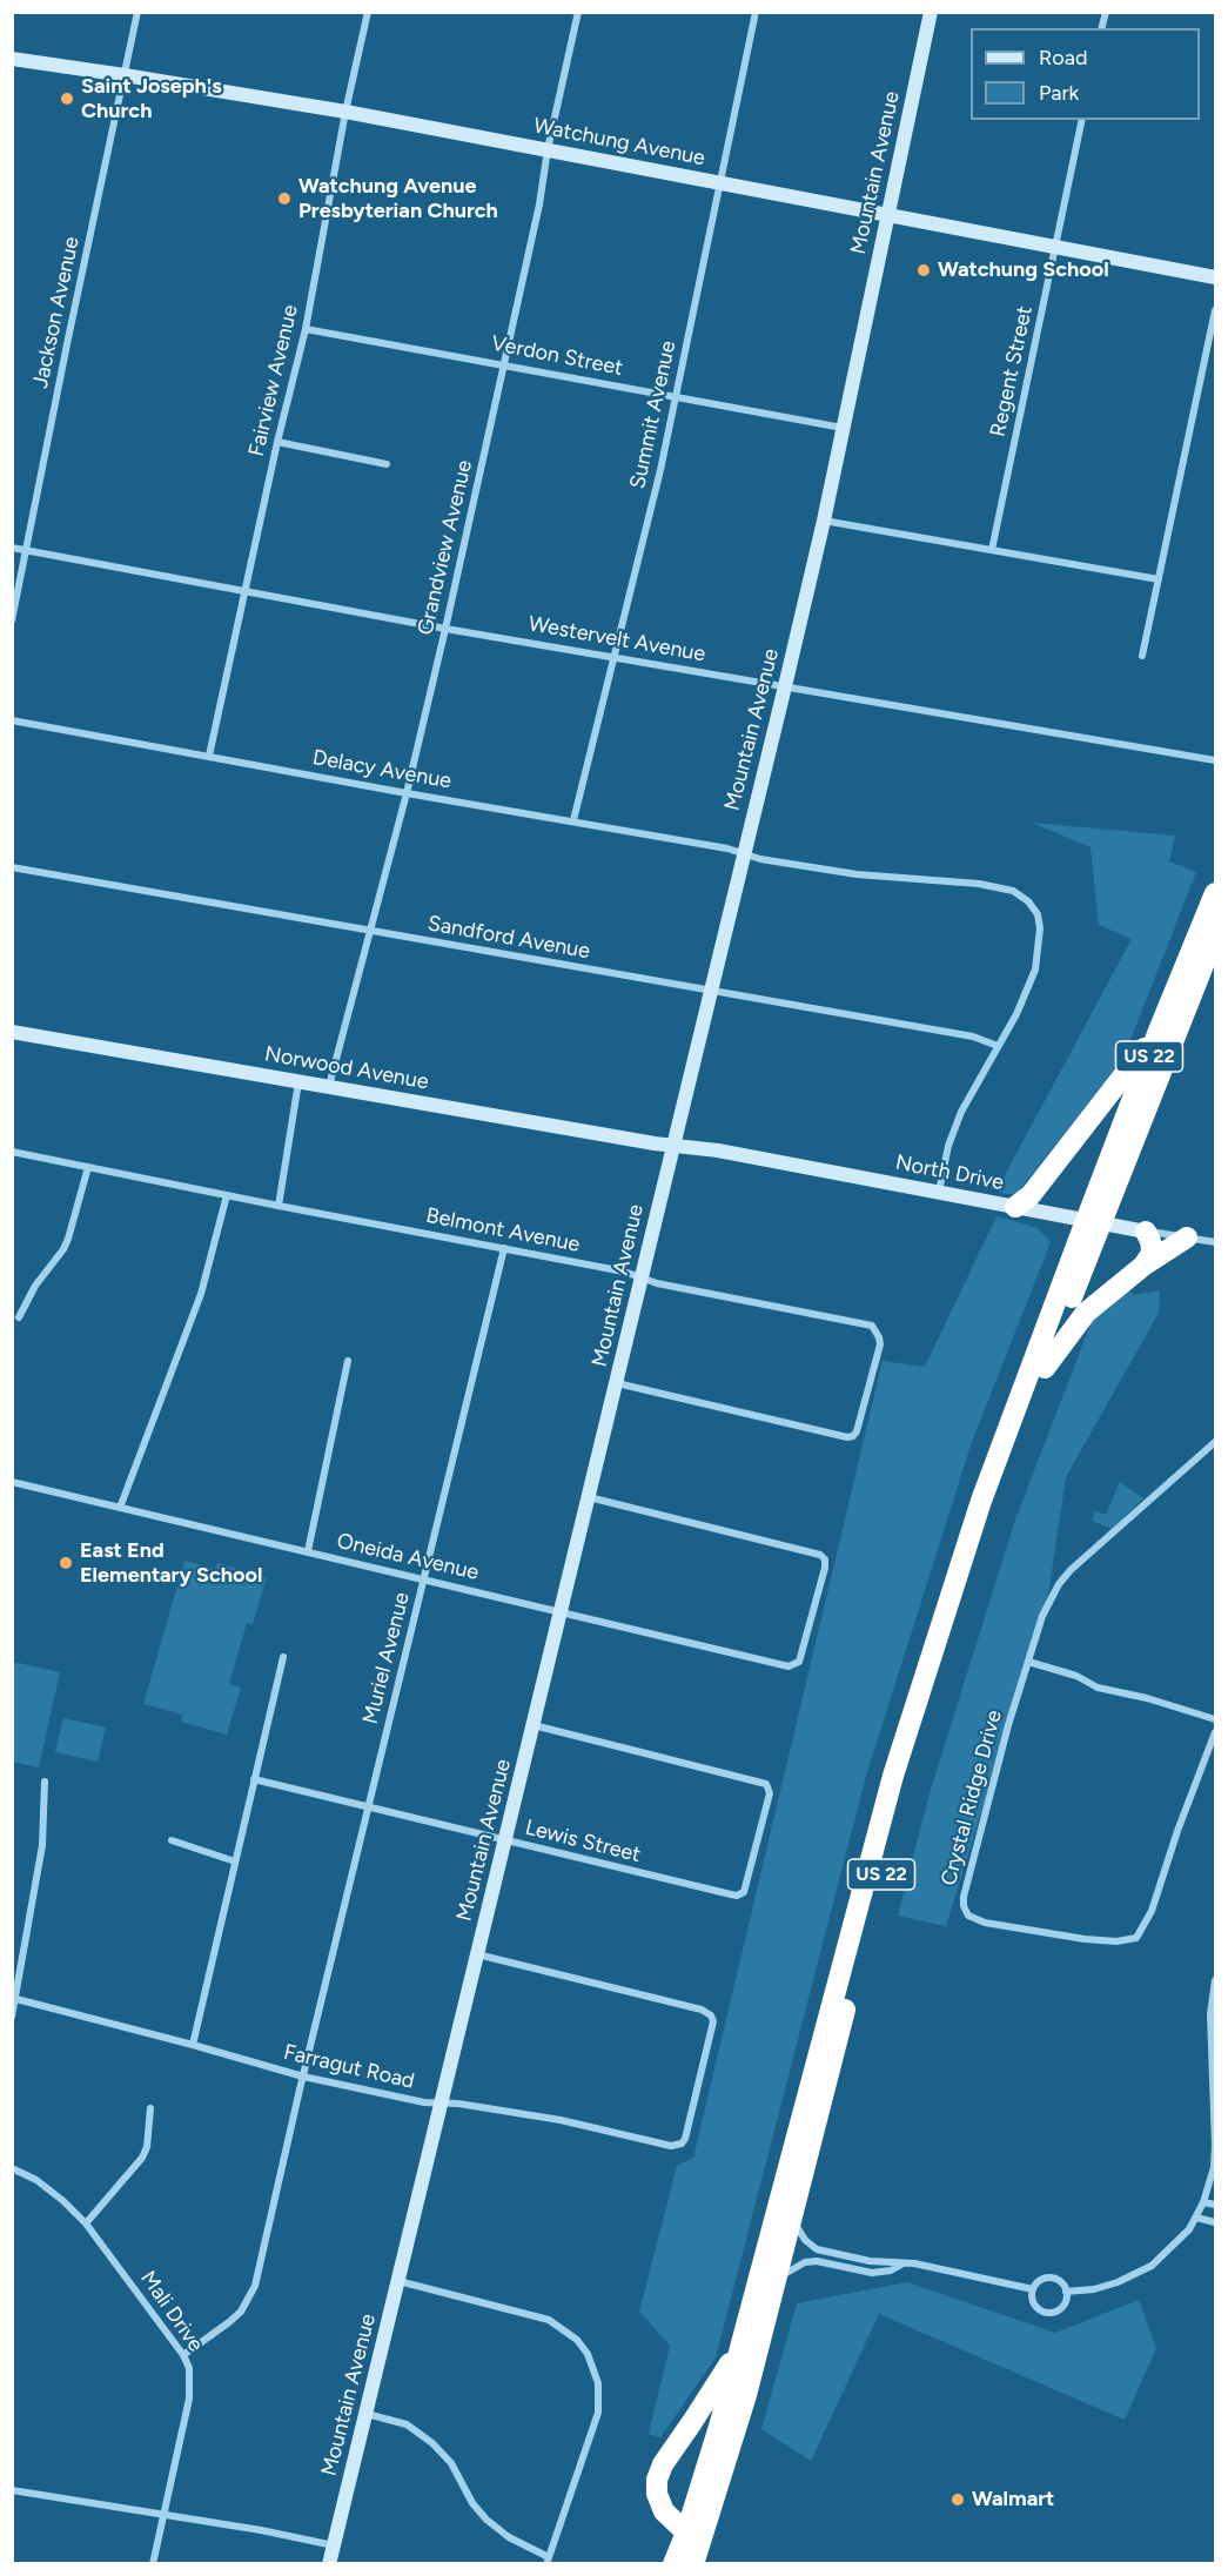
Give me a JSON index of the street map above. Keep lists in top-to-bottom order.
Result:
{
  "streets": {
    "highway": ["US 22"],
    "street": [
      "Watchung Avenue",
      "Mountain Avenue",
      "Jackson Avenue",
      "Verdon Street",
      "Regent Street",
      "Fairview Avenue",
      "Summit Avenue",
      "Grandview Avenue",
      "Westervelt Avenue",
      "Delacy Avenue",
      "Sandford Avenue",
      "Norwood Avenue",
      "North Drive",
      "Belmont Avenue",
      "Oneida Avenue",
      "Muriel Avenue",
      "Crystal Ridge Drive",
      "Lewis Street",
      "Farragut Road",
      "Mali Drive"
    ]
  },
  "crossings": [
    ["Watchung Avenue", "Mountain Avenue"],
    ["Watchung Avenue", "Jackson Avenue"],
    ["Watchung Avenue", "Regent Street"],
    ["Watchung Avenue", "Fairview Avenue"],
    ["Watchung Avenue", "Summit Avenue"],
    ["Watchung Avenue", "Grandview Avenue"],
    ["Mountain Avenue", "Verdon Street"],
    ["Mountain Avenue", "Westervelt Avenue"],
    ["Mountain Avenue", "Delacy Avenue"],
    ["Mountain Avenue", "Sandford Avenue"],
    ["Mountain Avenue", "Norwood Avenue"],
    ["Mountain Avenue", "North Drive"],
    ["Mountain Avenue", "Belmont Avenue"],
    ["Mountain Avenue", "Oneida Avenue"],
    ["Mountain Avenue", "Lewis Street"],
    ["Mountain Avenue", "Farragut Road"],
    ["Jackson Avenue", "Westervelt Avenue"],
    ["Verdon Street", "Fairview Avenue"],
    ["Verdon Street", "Summit Avenue"],
    ["Verdon Street", "Grandview Avenue"],
    ["Fairview Avenue", "Westervelt Avenue"],
    ["Fairview Avenue", "Delacy Avenue"],
    ["Summit Avenue", "Westervelt Avenue"],
    ["Summit Avenue", "Delacy Avenue"],
    ["Grandview Avenue", "Westervelt Avenue"],
    ["Grandview Avenue", "Delacy Avenue"],
    ["Grandview Avenue", "Sandford Avenue"],
    ["Grandview Avenue", "Norwood Avenue"],
    ["Delacy Avenue", "Sandford Avenue"],
    ["US 22", "North Drive"],
    ["Norwood Avenue", "North Drive"],
    ["Belmont Avenue", "Muriel Avenue"],
    ["Oneida Avenue", "Muriel Avenue"],
    ["Muriel Avenue", "Lewis Street"],
    ["Muriel Avenue", "Farragut Road"],
    ["Muriel Avenue", "Mali Drive"]
  ],
  "places": [
    "Saint Joseph's Church",
    "Watchung Avenue Presbyterian Church",
    "Watchung School",
    "East End Elementary School",
    "Walmart"
  ],
  "legend": ["Road", "Park"]
}
